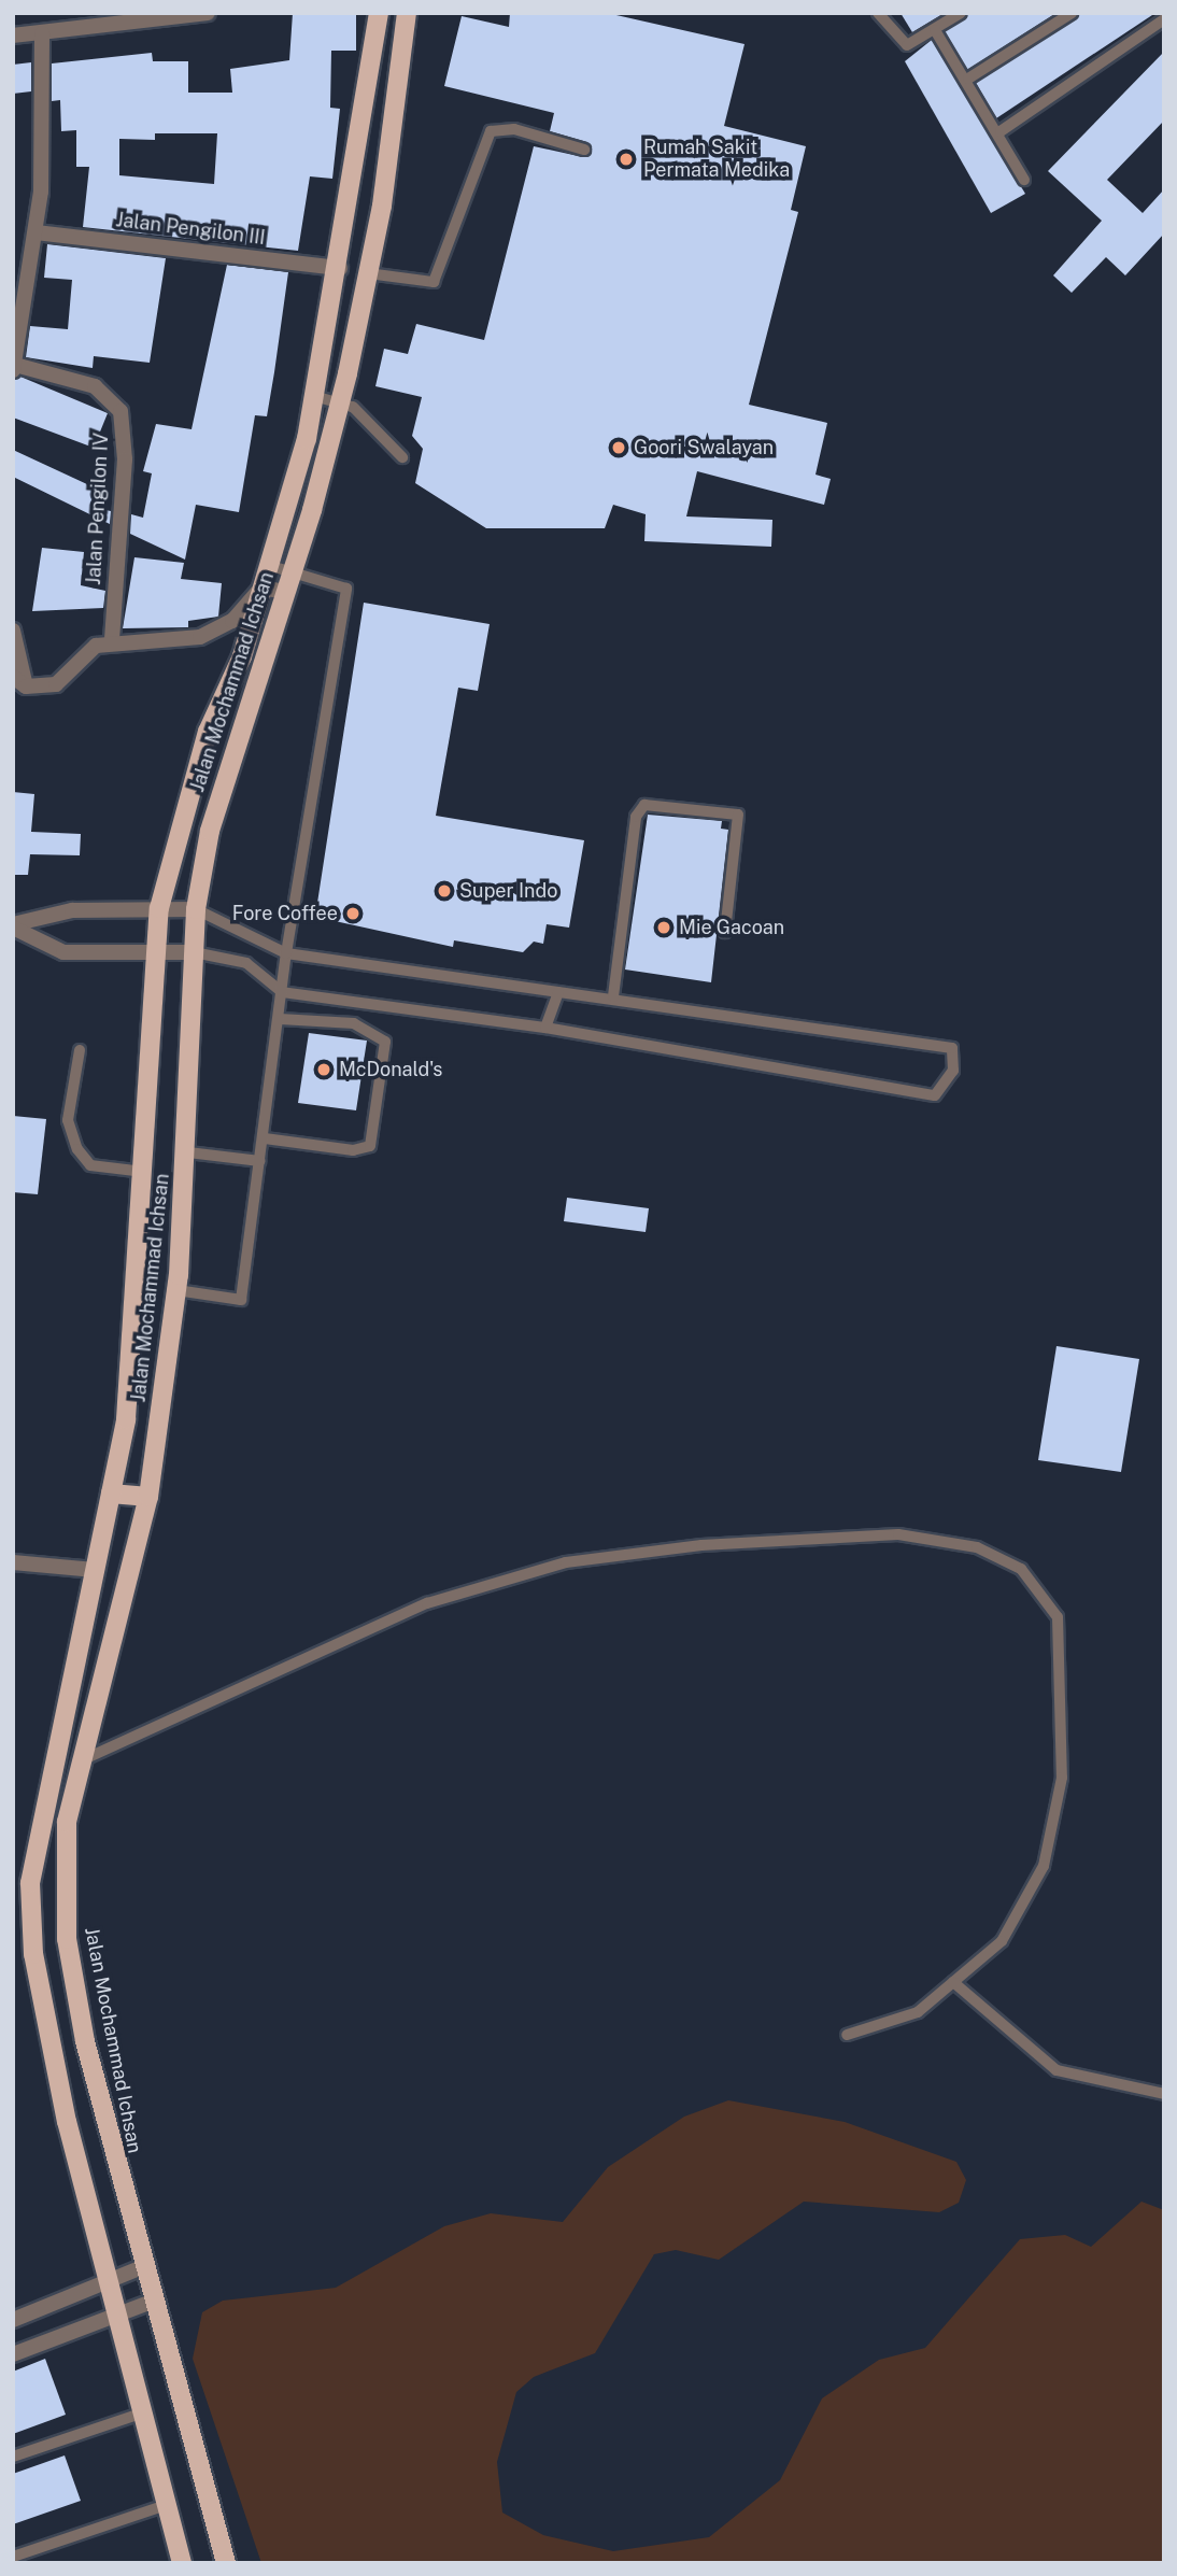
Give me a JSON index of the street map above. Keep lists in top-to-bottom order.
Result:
{
  "streets": {
    "main road": ["Jalan Mochammad Ichsan"],
    "street": ["Jalan Pengilon III", "Jalan Pengilon IV"]
  },
  "crossings": [
    ["Jalan Pengilon III", "Jalan Pengilon IV"],
    ["Jalan Pengilon III", "Jalan Mochammad Ichsan"]
  ],
  "places": [
    "Rumah Sakit Permata Medika",
    "Goori Swalayan",
    "Super Indo",
    "Fore Coffee",
    "Mie Gacoan",
    "McDonald's"
  ]
}
